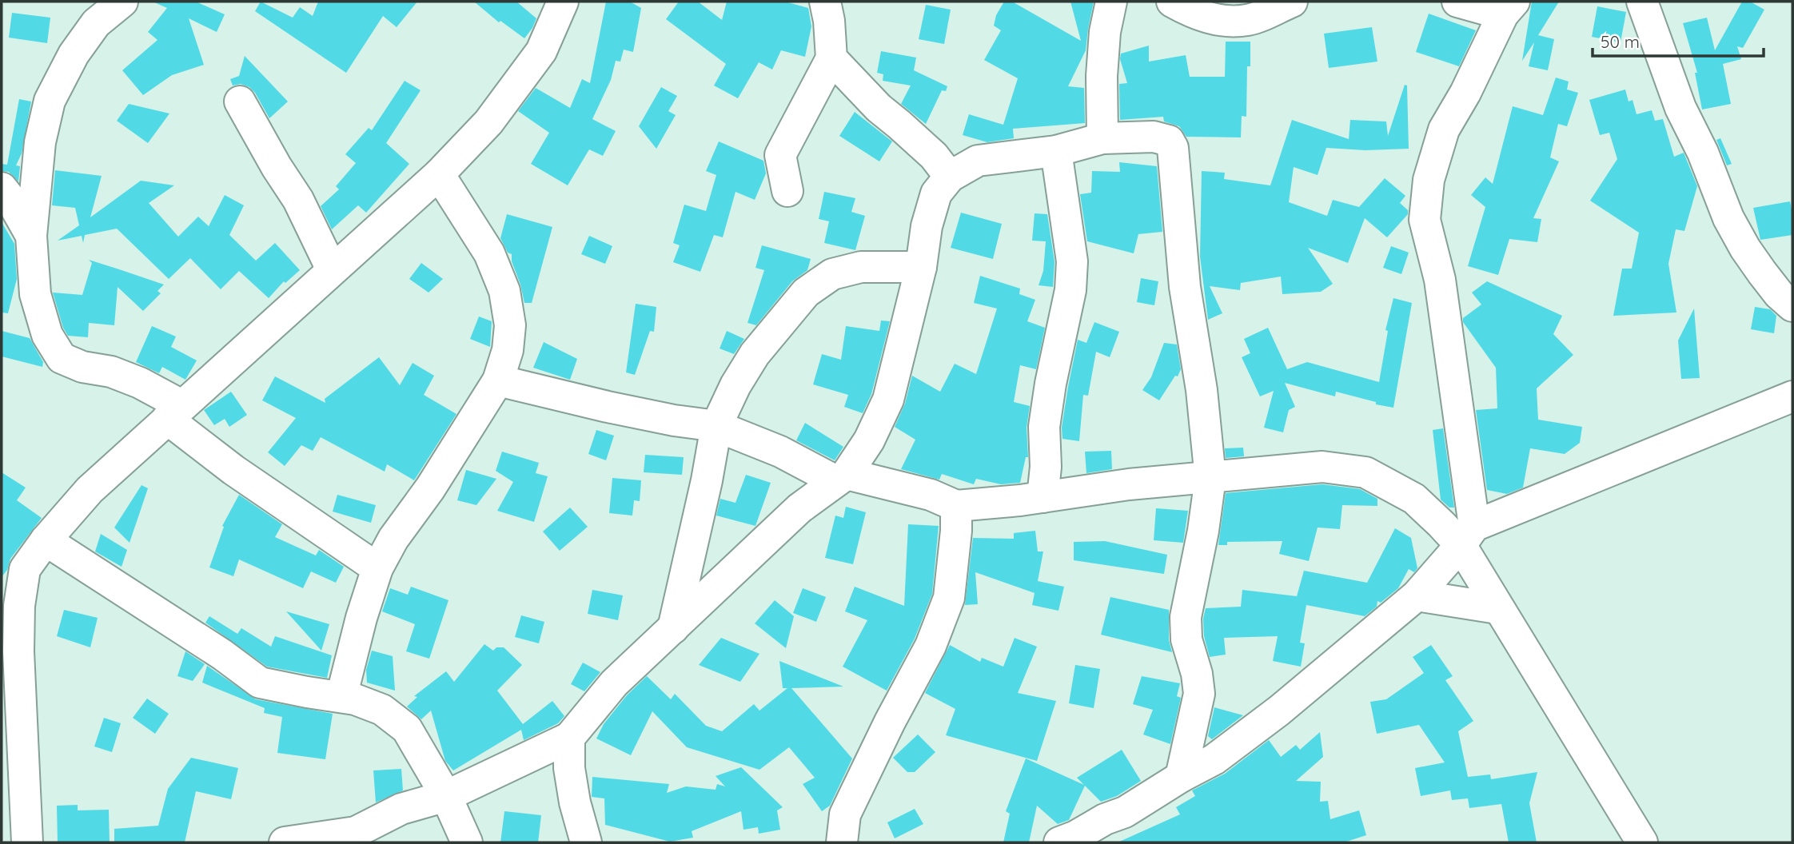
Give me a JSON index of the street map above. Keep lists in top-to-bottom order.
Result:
{
  "scale_bar": "50 m"
}
